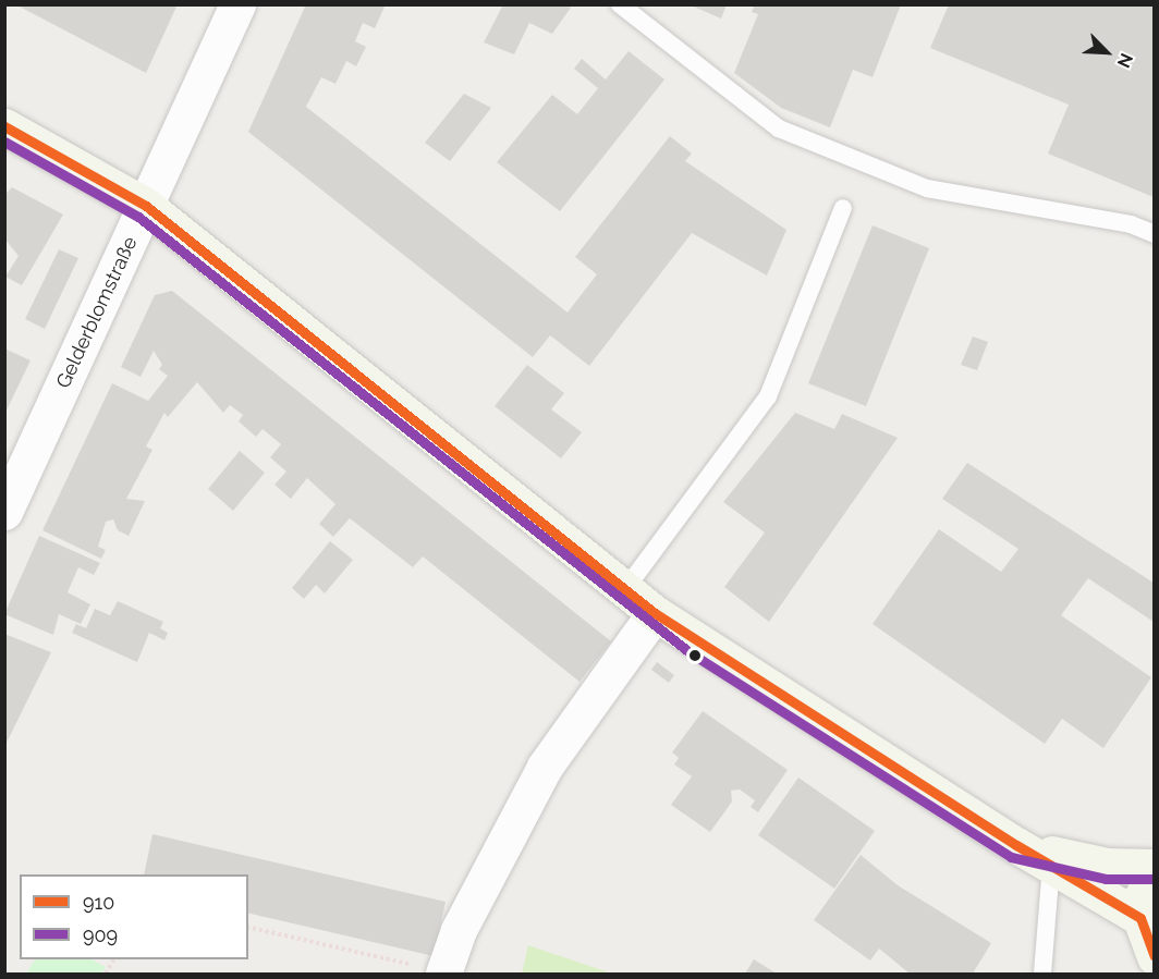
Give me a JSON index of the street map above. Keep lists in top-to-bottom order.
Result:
{
  "streets": {
    "street": ["Gelderblomstraße"]
  },
  "lines": ["transit line 910", "transit line 909"],
  "legend": ["910", "909"],
  "north": "bottom right"
}
